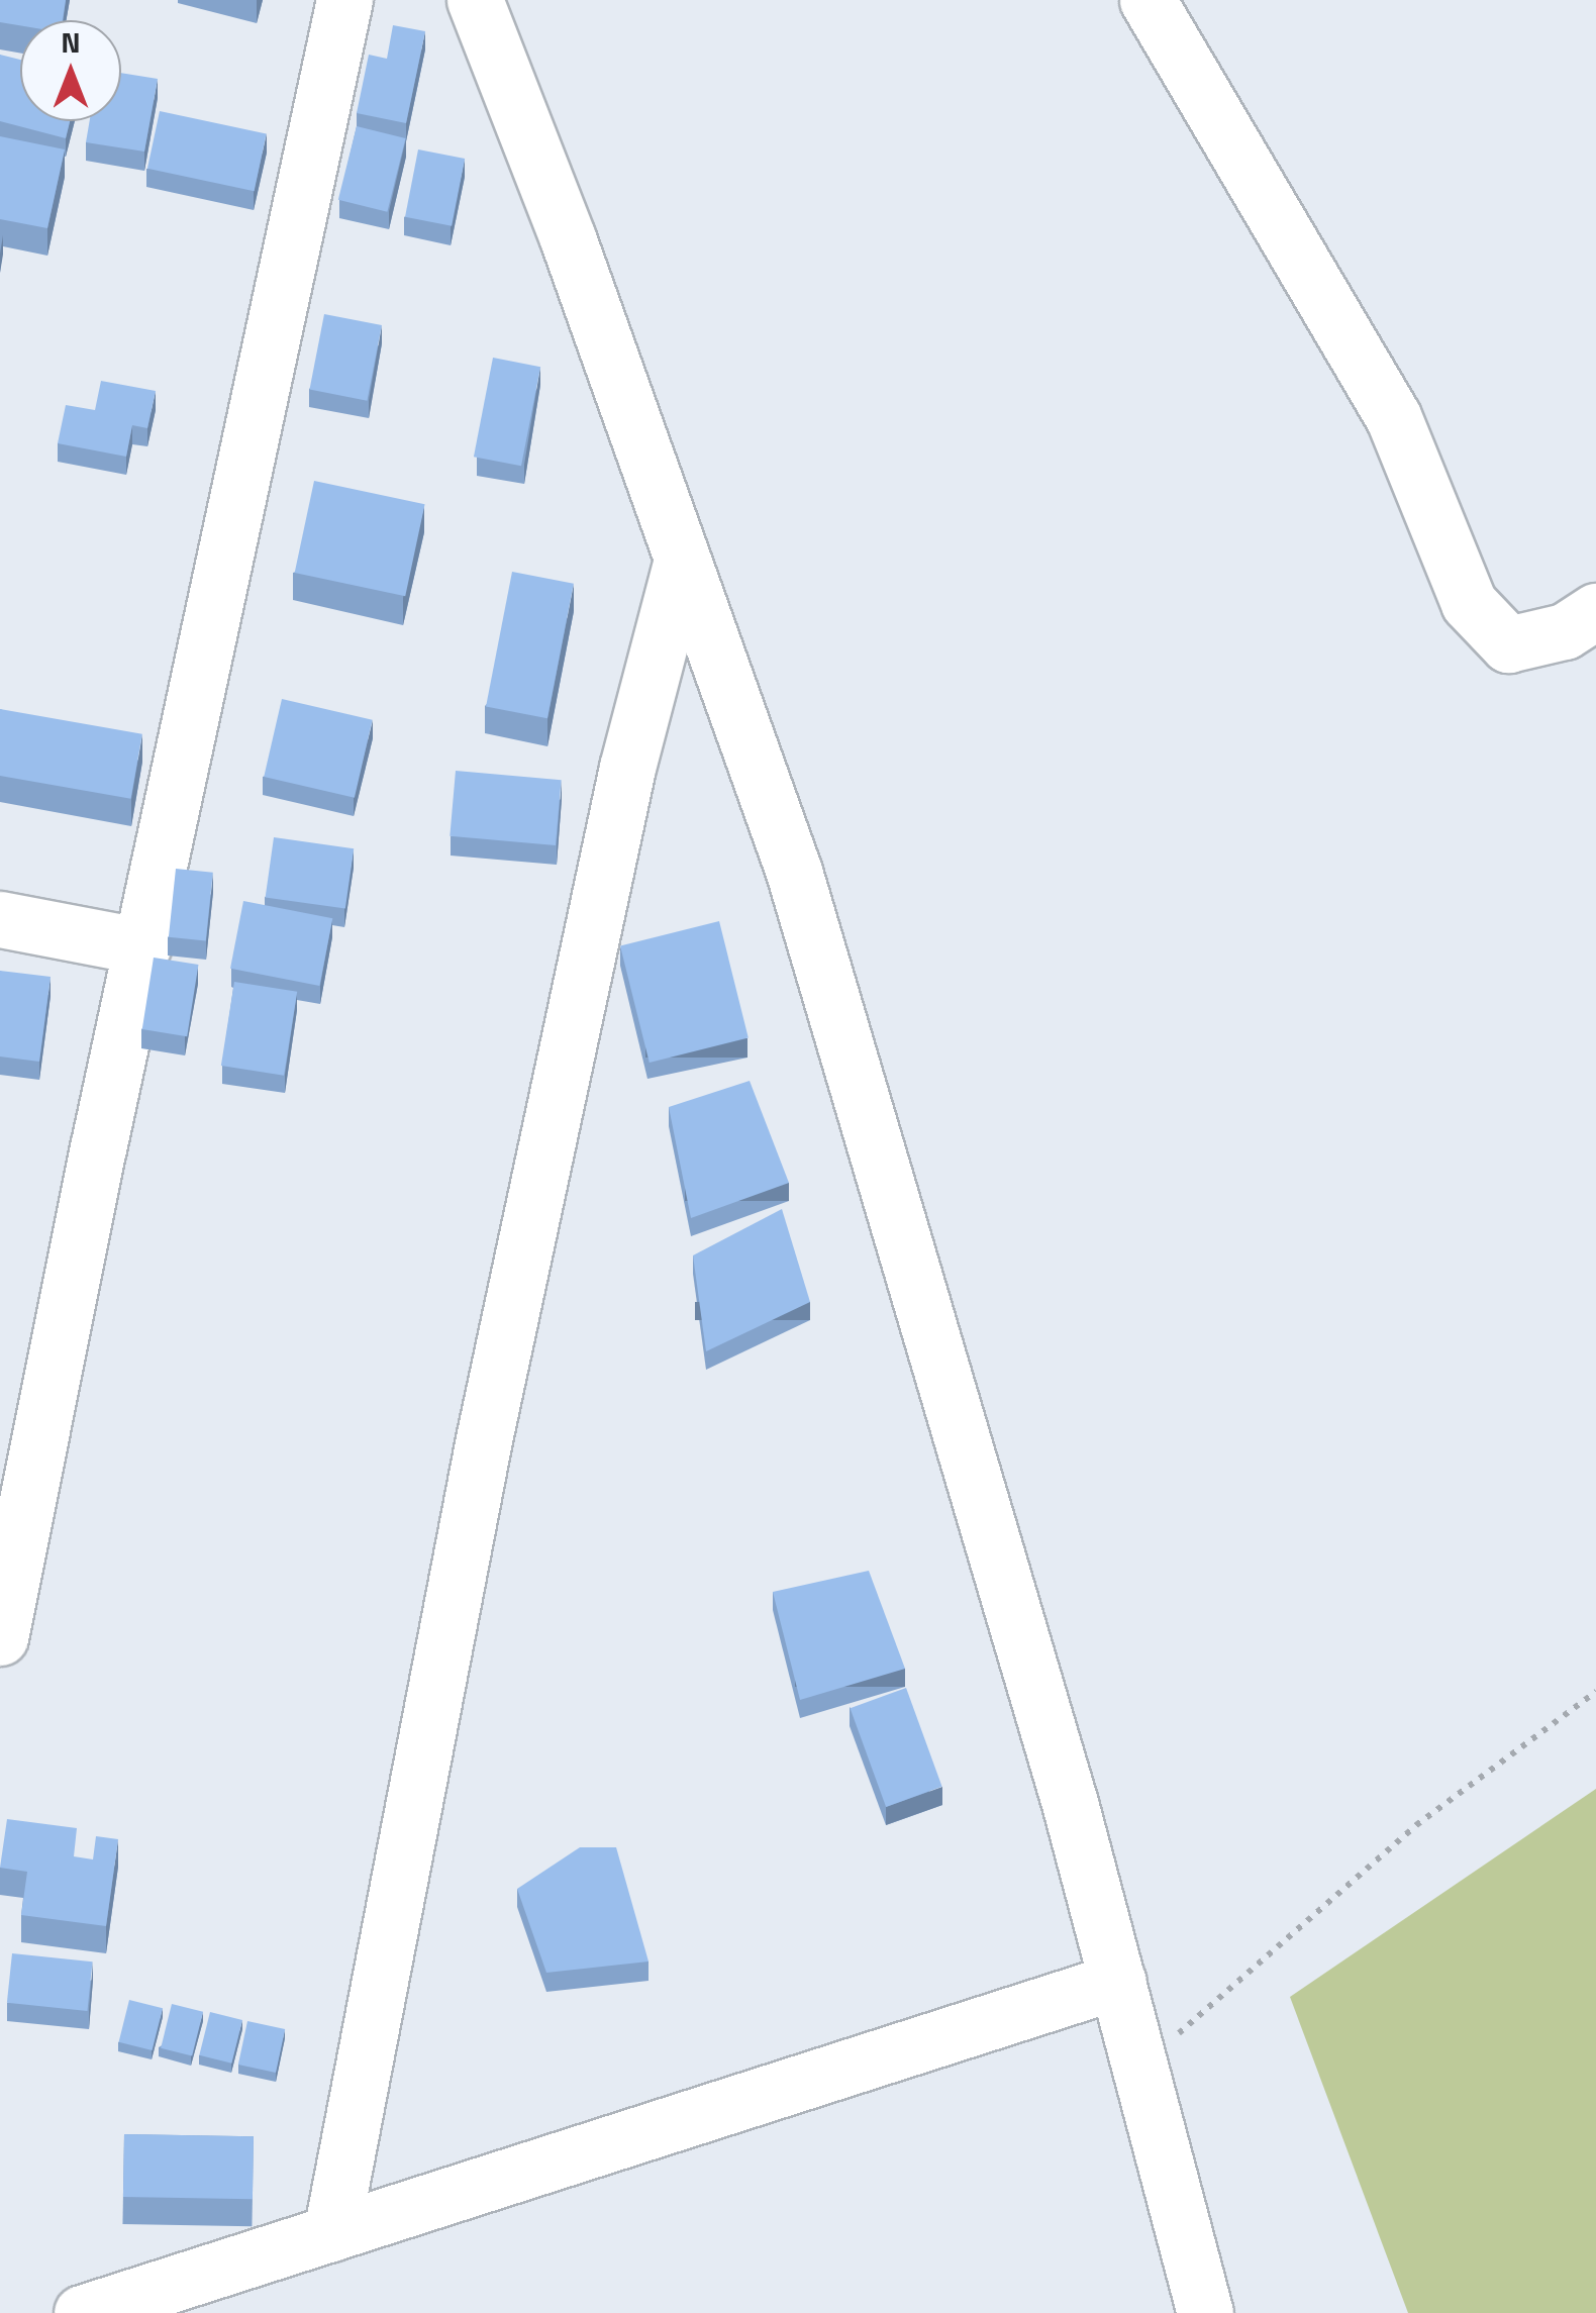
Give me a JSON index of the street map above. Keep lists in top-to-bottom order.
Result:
{
  "north": "top"
}
